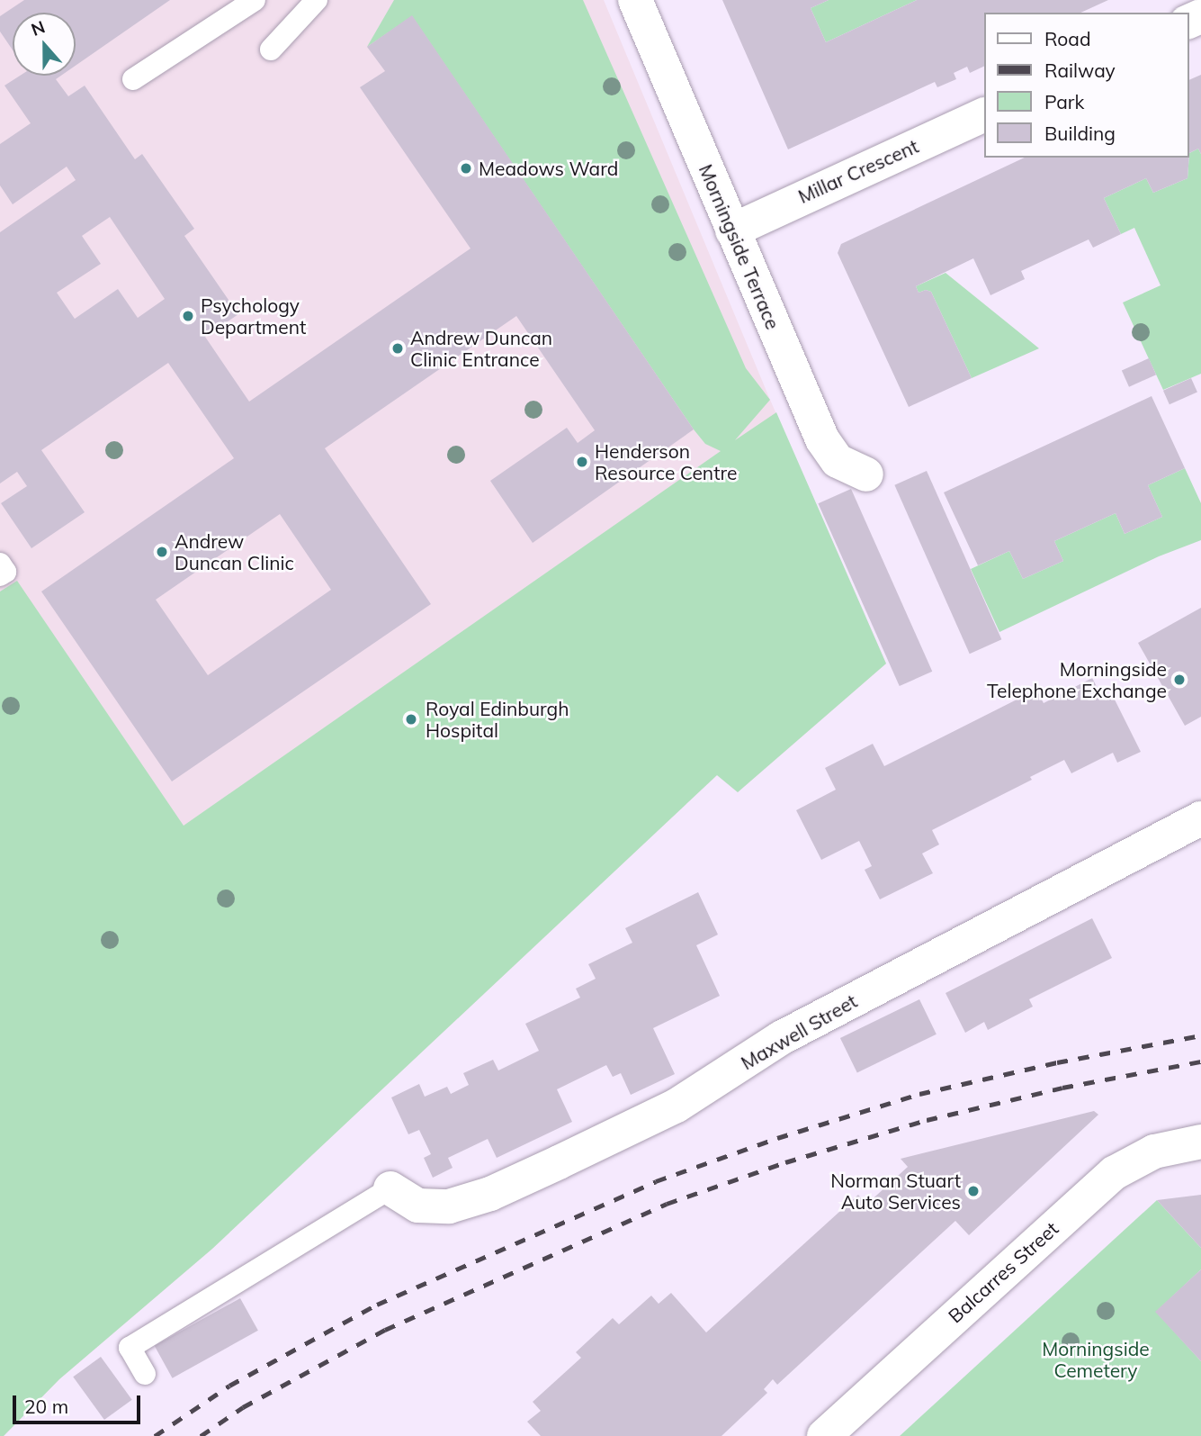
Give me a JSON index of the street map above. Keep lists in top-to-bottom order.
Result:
{
  "streets": {
    "street": [
      "Millar Crescent",
      "Morningside Terrace",
      "Maxwell Street",
      "Balcarres Street"
    ]
  },
  "crossings": [
    ["Millar Crescent", "Morningside Terrace"]
  ],
  "parks": ["Morningside Cemetery"],
  "places": [
    "Meadows Ward",
    "Psychology Department",
    "Andrew Duncan Clinic Entrance",
    "Henderson Resource Centre",
    "Andrew Duncan Clinic",
    "Morningside Telephone Exchange",
    "Royal Edinburgh Hospital",
    "Norman Stuart Auto Services"
  ],
  "legend": [
    "Road",
    "Railway",
    "Park",
    "Building"
  ],
  "scale_bar": "20 m",
  "north": "top"
}
